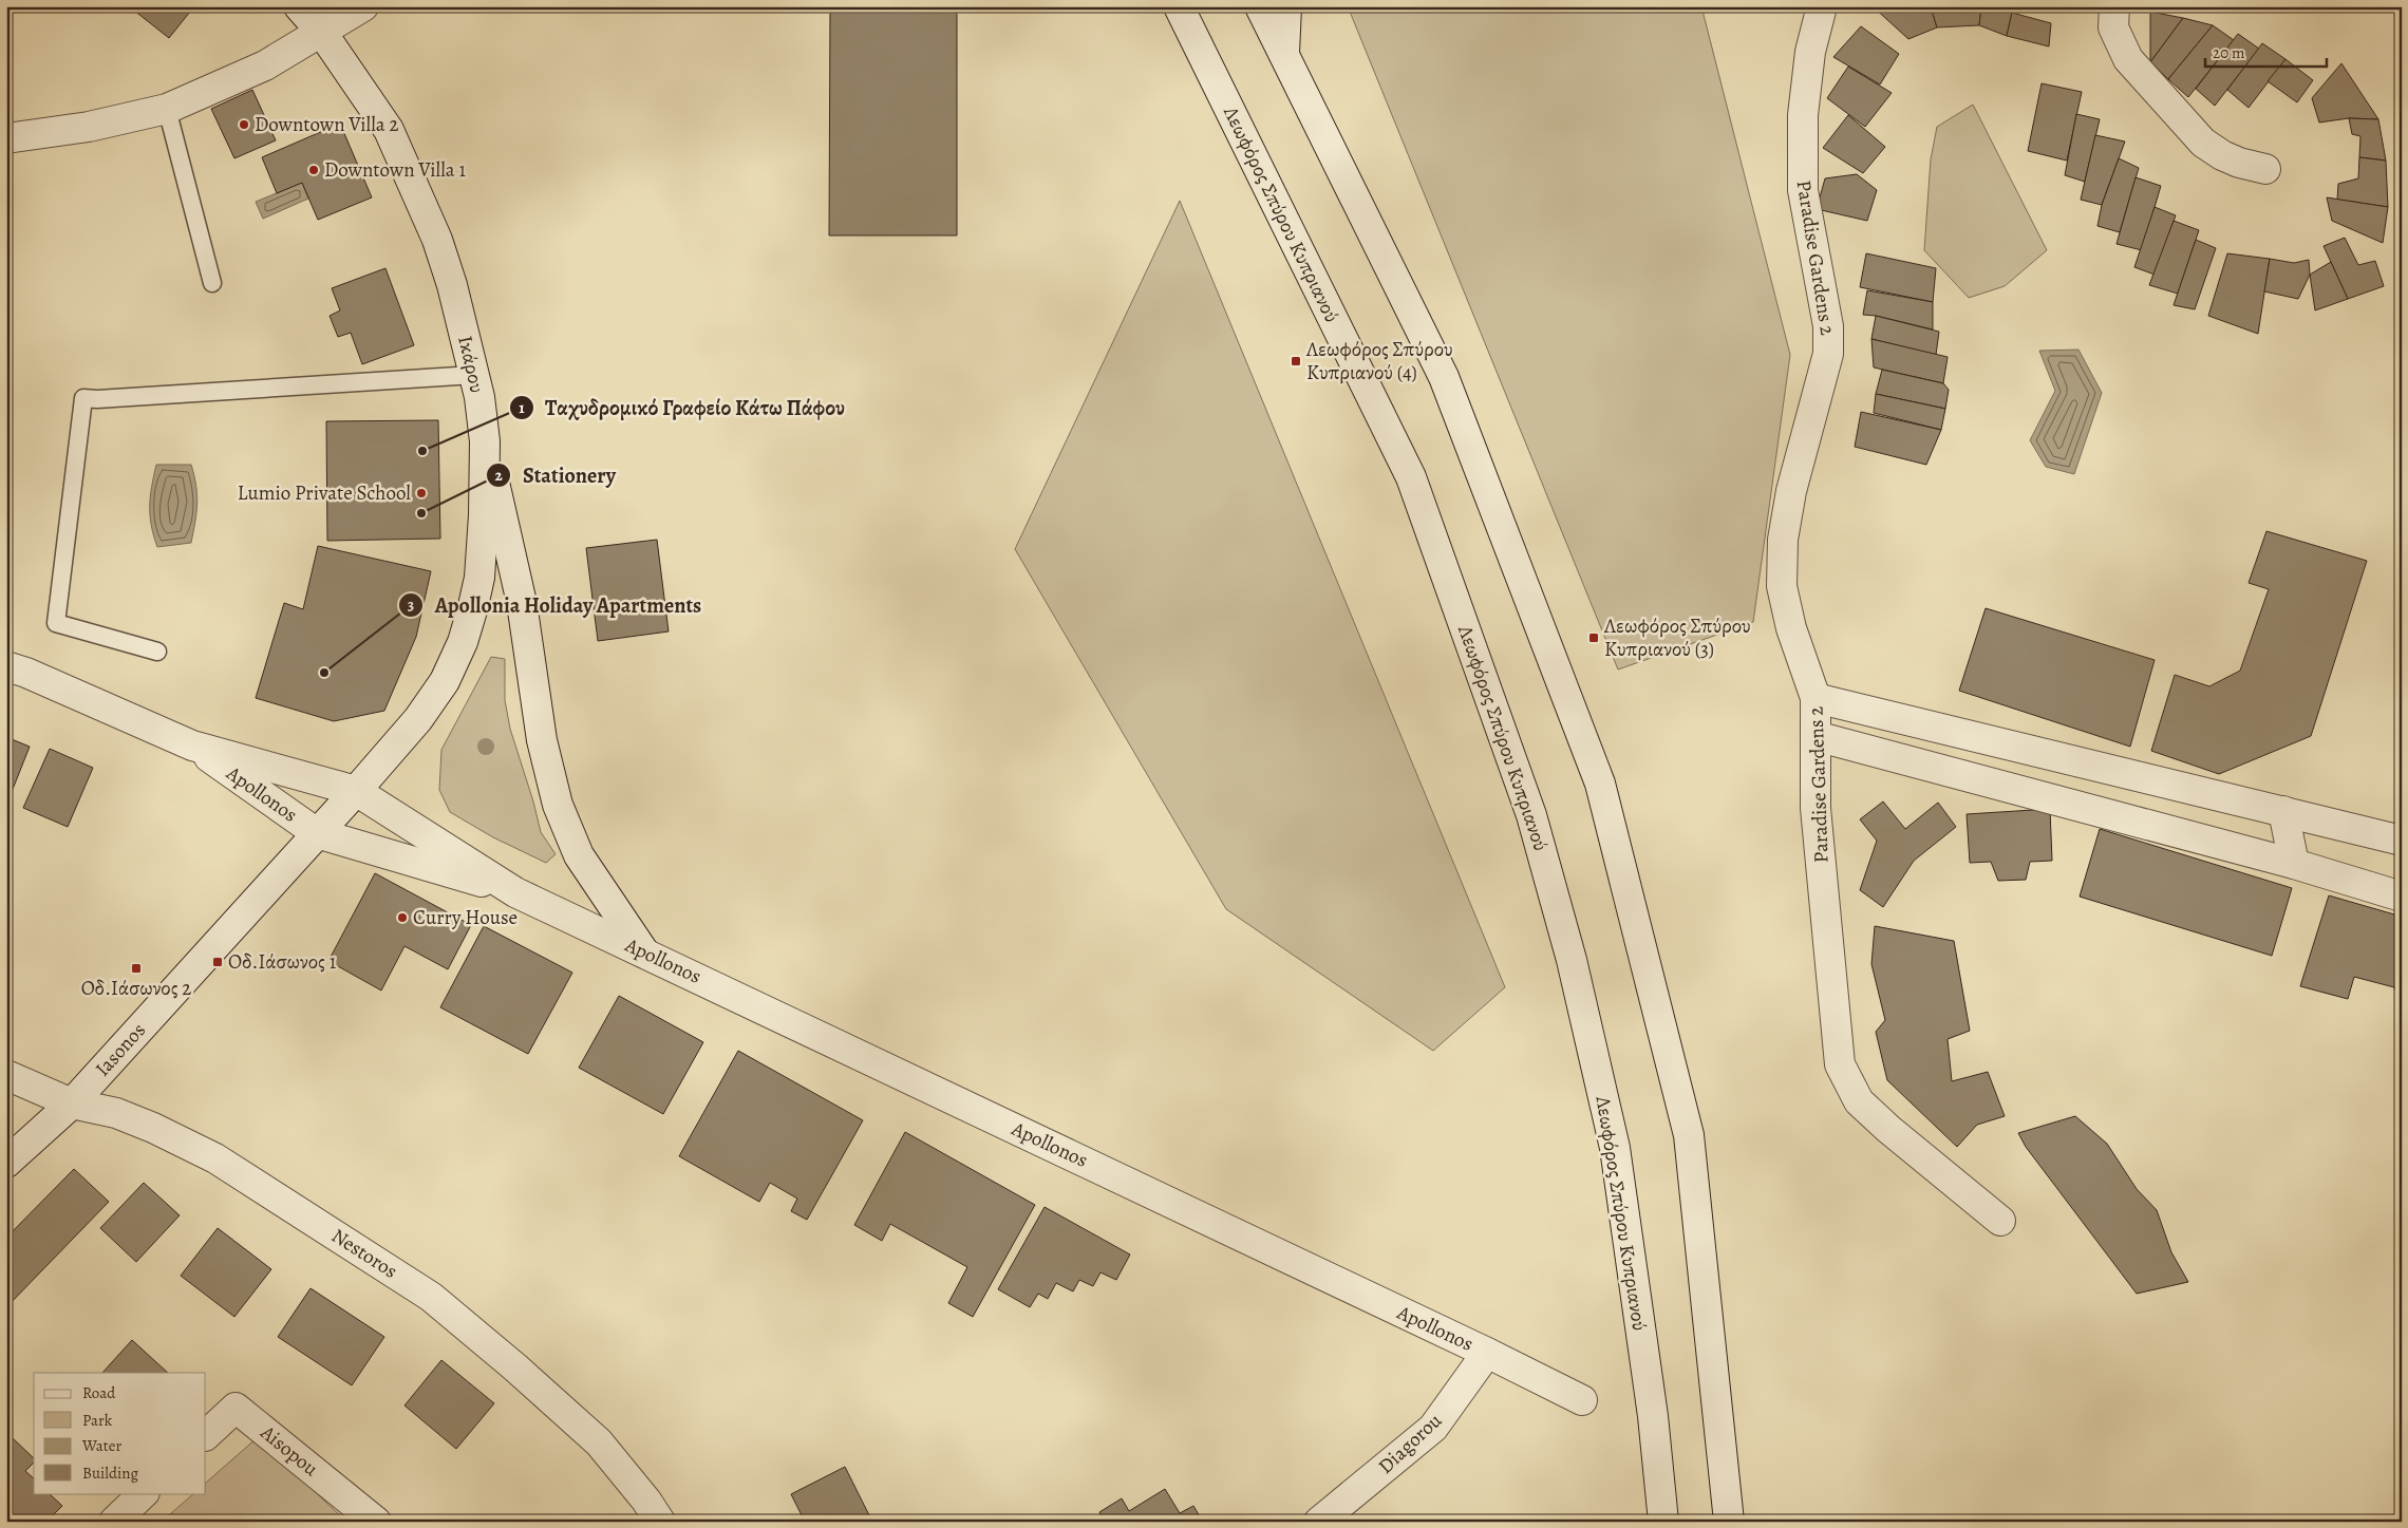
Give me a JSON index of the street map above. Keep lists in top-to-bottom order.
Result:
{
  "streets": {
    "street": [
      "Λεωφόρος Σπύρου Κυπριανού",
      "Paradise Gardens 2",
      "Ικάρου",
      "Apollonos",
      "Iasonos",
      "Nestoros",
      "Diagorou",
      "Aisopou"
    ]
  },
  "crossings": [
    ["Ικάρου", "Apollonos"],
    ["Ικάρου", "Iasonos"],
    ["Apollonos", "Iasonos"],
    ["Apollonos", "Diagorou"],
    ["Iasonos", "Nestoros"]
  ],
  "places": {
    "other": [
      "Downtown Villa 2",
      "Downtown Villa 1",
      "Ταχυδρομικό Γραφείο Κάτω Πάφου",
      "Lumio Private School",
      "Stationery",
      "Apollonia Holiday Apartments",
      "Curry House"
    ],
    "transit": [
      "Λεωφόρος Σπύρου Κυπριανού (4)",
      "Λεωφόρος Σπύρου Κυπριανού (3)",
      "Οδ.Ιάσωνος 1",
      "Οδ.Ιάσωνος 2"
    ]
  },
  "legend": [
    "Road",
    "Park",
    "Water",
    "Building"
  ],
  "scale_bar": "20 m"
}
